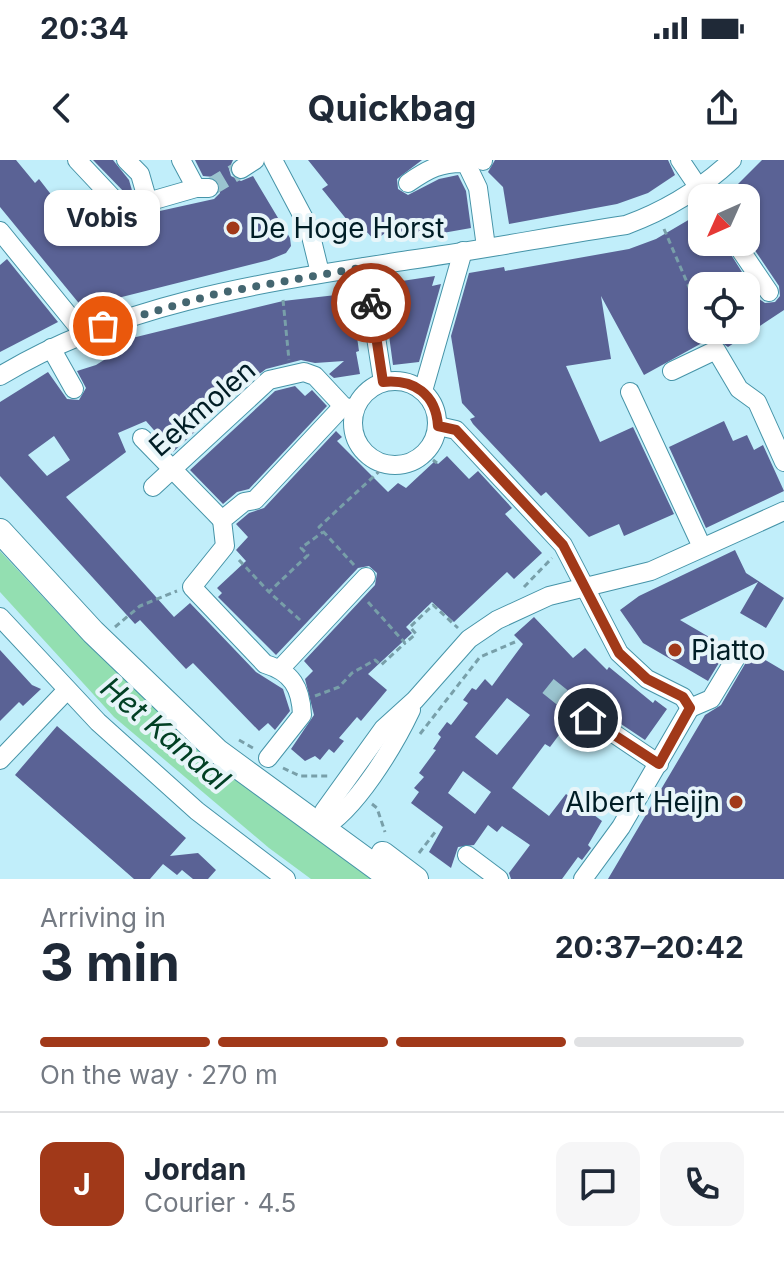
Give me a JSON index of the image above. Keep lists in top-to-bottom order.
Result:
{
  "streets": {
    "street": ["Eekmolen"]
  },
  "water": ["Het Kanaal"],
  "places": [
    "De Hoge Horst",
    "Vobis",
    "Piatto",
    "Albert Heijn"
  ],
  "north": "bottom left",
  "page": {
    "status": "20:34",
    "header": "Quickbag",
    "bubble": "Vobis",
    "heading": ["3 min", "Arriving in", "20:37–20:42"],
    "panel": ["Jordan", "Courier · 4.5"],
    "bar": "On the way · 270 m",
    "round": "J"
  }
}
